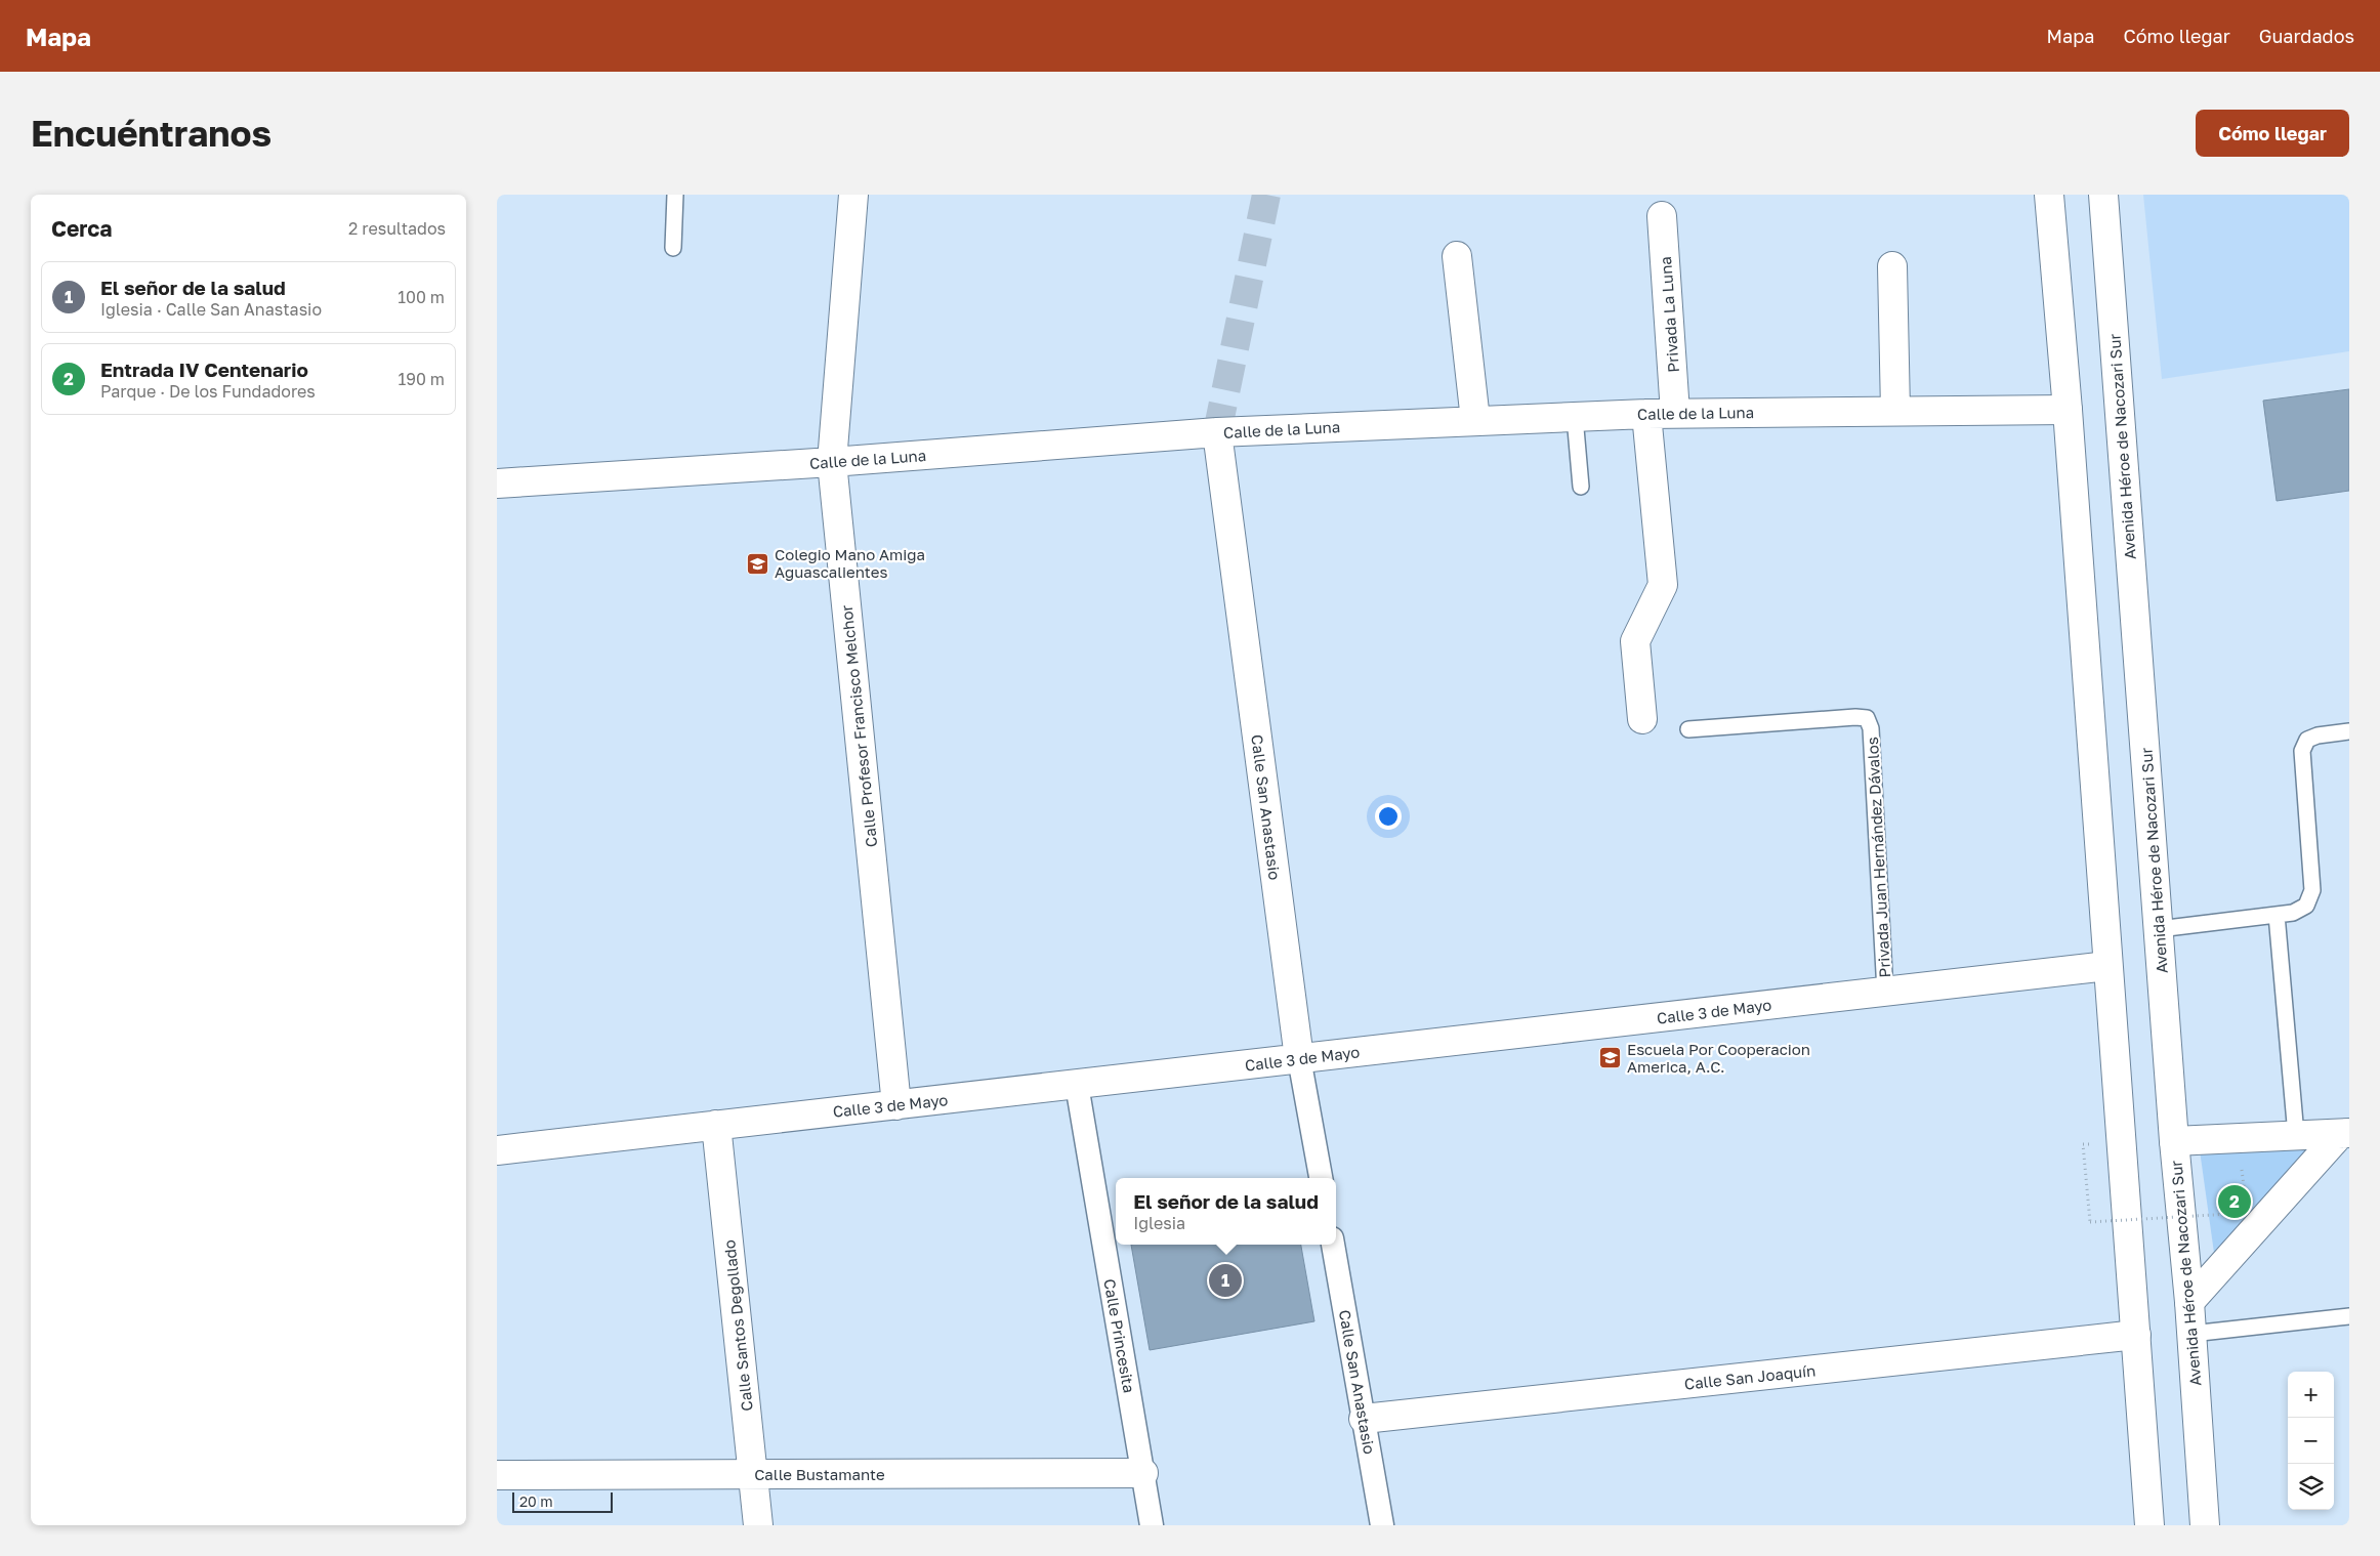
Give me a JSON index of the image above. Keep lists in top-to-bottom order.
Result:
{
  "streets": {
    "street": [
      "Privada La Luna",
      "Calle de la Luna",
      "Avenida Héroe de Nacozari Sur",
      "Calle Profesor Francisco Melchor",
      "Calle San Anastasio",
      "Calle 3 de Mayo",
      "Calle Santos Degollado",
      "Calle Princesita",
      "Calle San Joaquín",
      "Calle Bustamante"
    ],
    "lane": ["Privada Juan Hernández Dávalos"]
  },
  "crossings": [
    ["Privada La Luna", "Calle de la Luna"],
    ["Calle de la Luna", "Calle Profesor Francisco Melchor"],
    ["Calle de la Luna", "Calle San Anastasio"],
    ["Calle Profesor Francisco Melchor", "Calle 3 de Mayo"],
    ["Calle San Anastasio", "Calle 3 de Mayo"],
    ["Calle San Anastasio", "Calle San Joaquín"],
    ["Privada Juan Hernández Dávalos", "Calle 3 de Mayo"],
    ["Calle 3 de Mayo", "Calle Santos Degollado"],
    ["Calle 3 de Mayo", "Calle Princesita"],
    ["Calle Santos Degollado", "Calle Bustamante"],
    ["Calle Princesita", "Calle Bustamante"]
  ],
  "places": {
    "school or university": ["Colegio Mano Amiga Aguascalientes", "Escuela Por Cooperacion America, A.C."]
  },
  "scale_bar": "20 m",
  "page": {
    "header": "Mapa",
    "nav": ["Mapa", "Cómo llegar", "Guardados"],
    "buttons": "Cómo llegar",
    "title": "Encuéntranos",
    "heading": ["Cerca", "2 resultados"],
    "list": [
      {
        "mark": "1",
        "name": "El señor de la salud",
        "note": "Iglesia · Calle San Anastasio",
        "value": "100 m"
      },
      {
        "mark": "2",
        "name": "Entrada IV Centenario",
        "note": "Parque · De los Fundadores",
        "value": "190 m"
      }
    ],
    "popup": ["El señor de la salud", "Iglesia"],
    "pins": ["2", "1"],
    "map_buttons": ["+", "−"],
    "scale": "20 m"
  }
}
